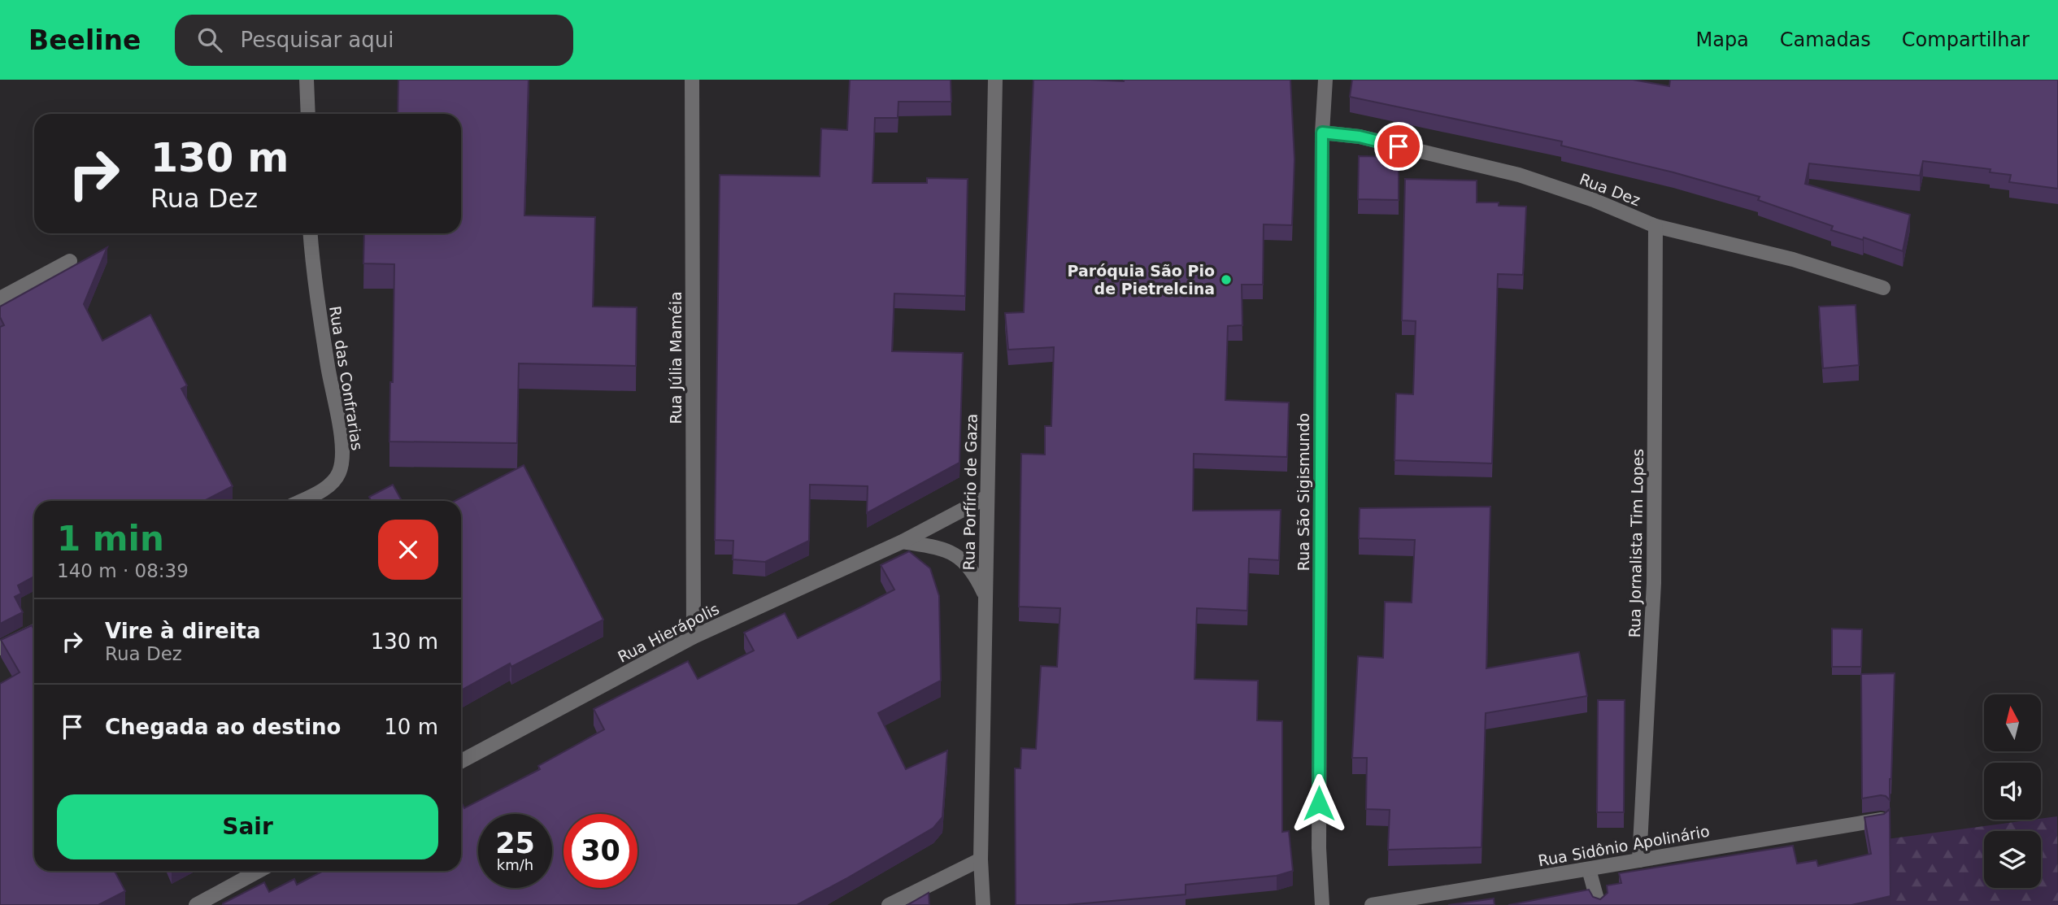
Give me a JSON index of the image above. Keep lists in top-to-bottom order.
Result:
{
  "streets": {
    "street": [
      "Rua Dez",
      "Rua Júlia Maméia",
      "Rua das Confrarias",
      "Rua Porfírio de Gaza",
      "Rua São Sigismundo",
      "Rua Jornalista Tim Lopes",
      "Rua Hierápolis",
      "Rua Sidônio Apolinário"
    ]
  },
  "crossings": [
    ["Rua Dez", "Rua São Sigismundo"],
    ["Rua Dez", "Rua Jornalista Tim Lopes"],
    ["Rua Júlia Maméia", "Rua Hierápolis"],
    ["Rua Porfírio de Gaza", "Rua Hierápolis"],
    ["Rua Jornalista Tim Lopes", "Rua Sidônio Apolinário"]
  ],
  "places": ["Paróquia São Pio de Pietrelcina"],
  "north": "top",
  "page": {
    "header": "Beeline",
    "search": "Pesquisar aqui",
    "nav": ["Mapa", "Camadas", "Compartilhar"],
    "turn": ["130 m", "Rua Dez"],
    "heading": ["1 min", "140 m · 08:39"],
    "list": [
      {
        "name": "Vire à direita",
        "note": "Rua Dez",
        "value": "130 m"
      },
      {
        "name": "Chegada ao destino",
        "value": "10 m"
      }
    ],
    "buttons": "Sair",
    "speed": "25 km/h",
    "limit": "30"
  }
}
